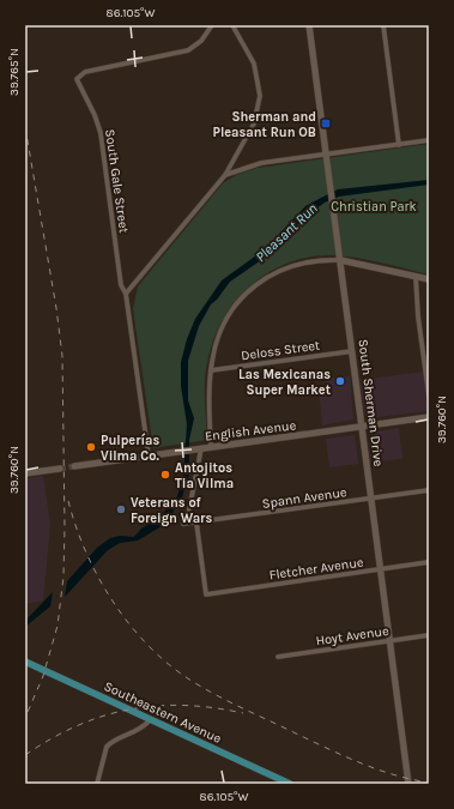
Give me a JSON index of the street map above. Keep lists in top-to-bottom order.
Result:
{
  "streets": {
    "main road": ["South Sherman Drive", "English Avenue", "Southeastern Avenue"],
    "street": [
      "South Gale Street",
      "Deloss Street",
      "Spann Avenue",
      "Fletcher Avenue",
      "Hoyt Avenue"
    ]
  },
  "crossings": [
    ["South Gale Street", "English Avenue"],
    ["Deloss Street", "South Sherman Drive"],
    ["South Sherman Drive", "English Avenue"],
    ["South Sherman Drive", "Spann Avenue"],
    ["South Sherman Drive", "Fletcher Avenue"],
    ["South Sherman Drive", "Hoyt Avenue"],
    ["Spann Avenue", "Fletcher Avenue"]
  ],
  "water": ["Pleasant Run"],
  "parks": ["Christian Park"],
  "places": {
    "transit": ["Sherman and Pleasant Run OB"],
    "other": [
      "Las Mexicanas Super Market",
      "Pulperías Vilma Co.",
      "Antojitos Tia Vilma",
      "Veterans of Foreign Wars"
    ]
  },
  "coordinates": ["86.105°W", "39.765°N", "39.760°N"]
}
